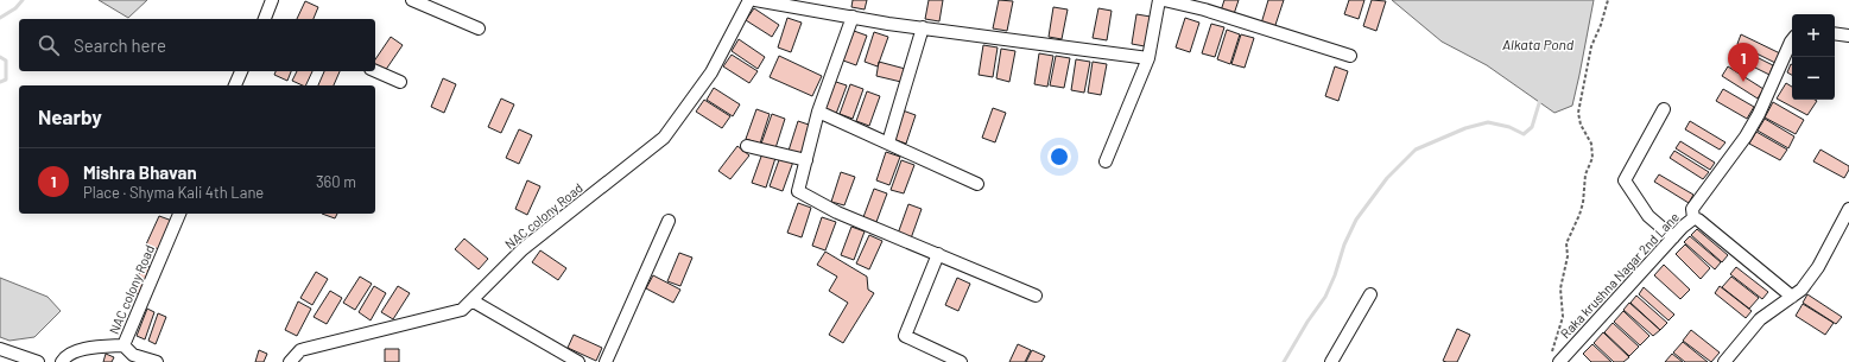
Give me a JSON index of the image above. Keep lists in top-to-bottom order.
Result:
{
  "streets": {
    "street": ["NAC colony Road", "Raka krushna Nagar 2nd Lane"]
  },
  "water": ["Alkata Pond"],
  "page": {
    "map_buttons": ["+", "−"],
    "search": "Search here",
    "pins": "1",
    "heading": "Nearby",
    "list": [
      {
        "mark": "1",
        "name": "Mishra Bhavan",
        "note": "Place · Shyma Kali 4th Lane",
        "value": "360 m"
      }
    ]
  }
}
